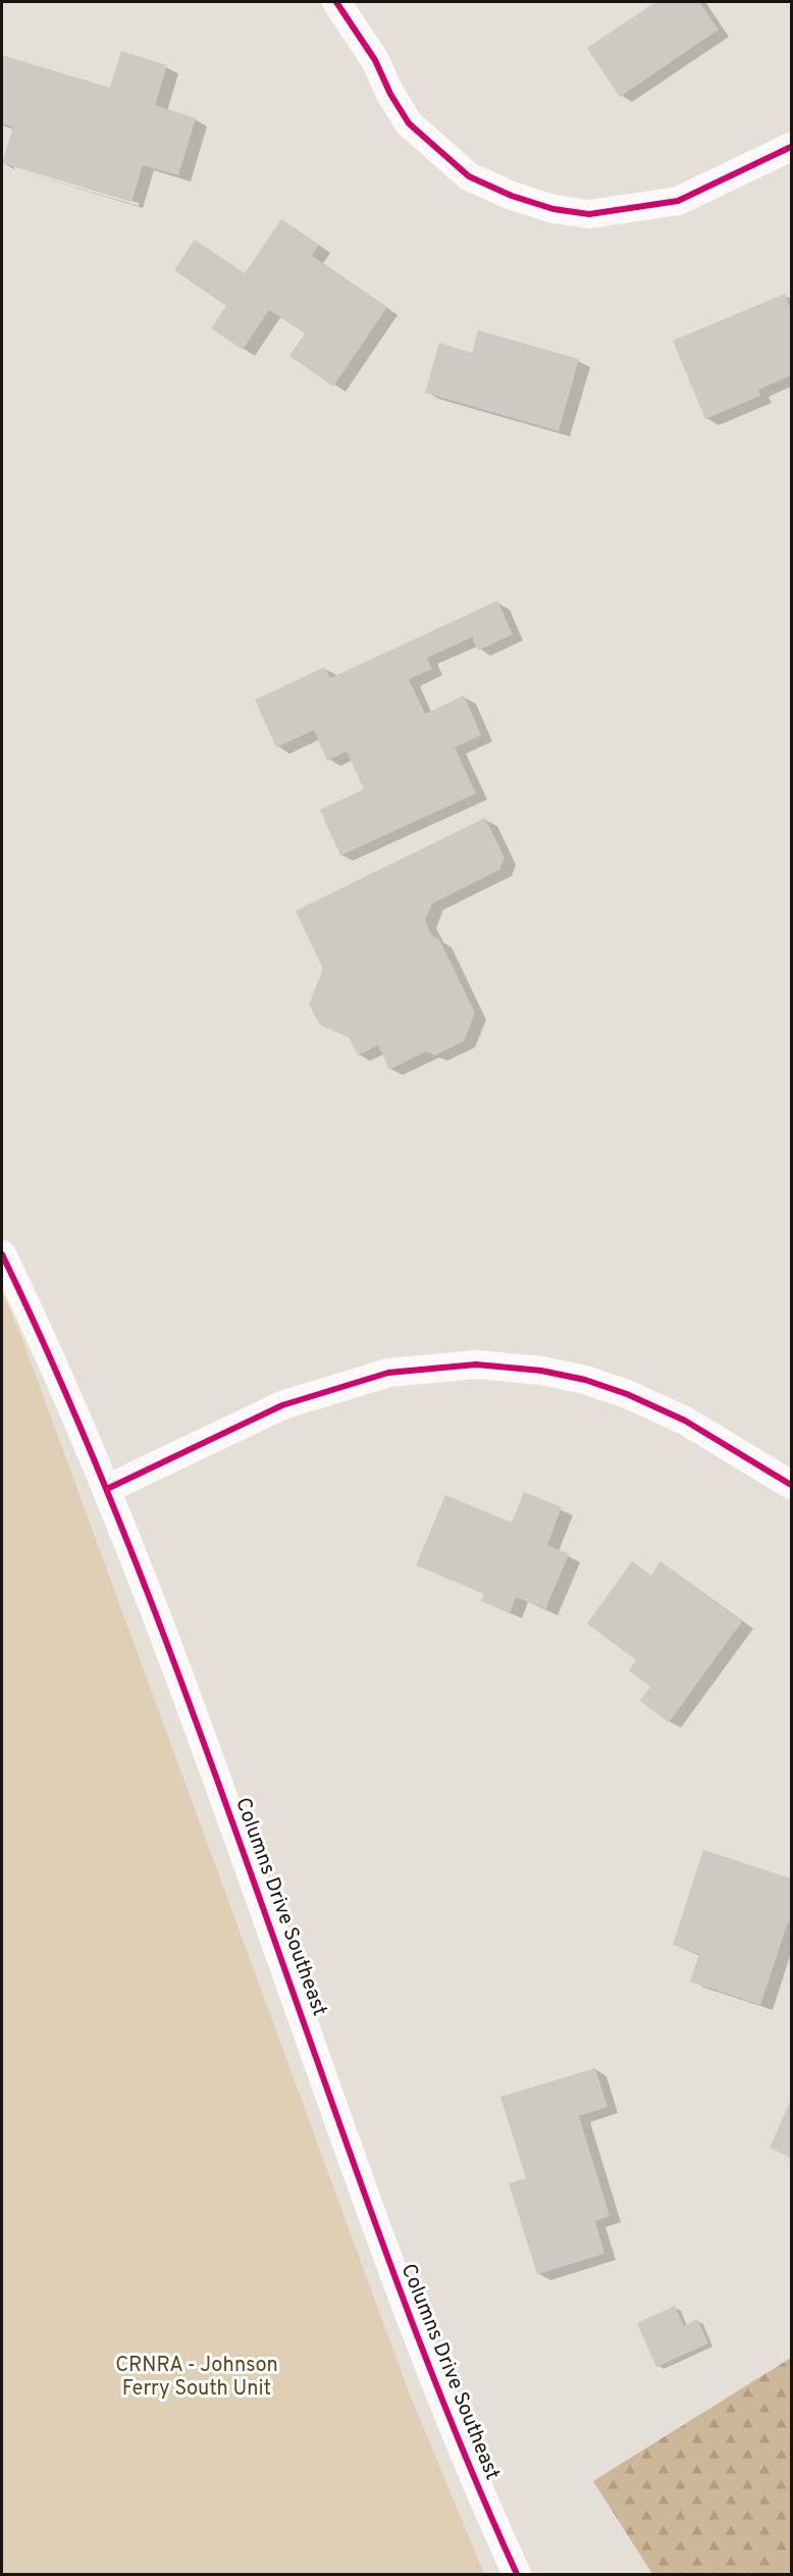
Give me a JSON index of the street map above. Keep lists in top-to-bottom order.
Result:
{
  "streets": {
    "street": ["Columns Drive Southeast"]
  },
  "parks": ["CRNRA - Johnson Ferry South Unit"]
}
